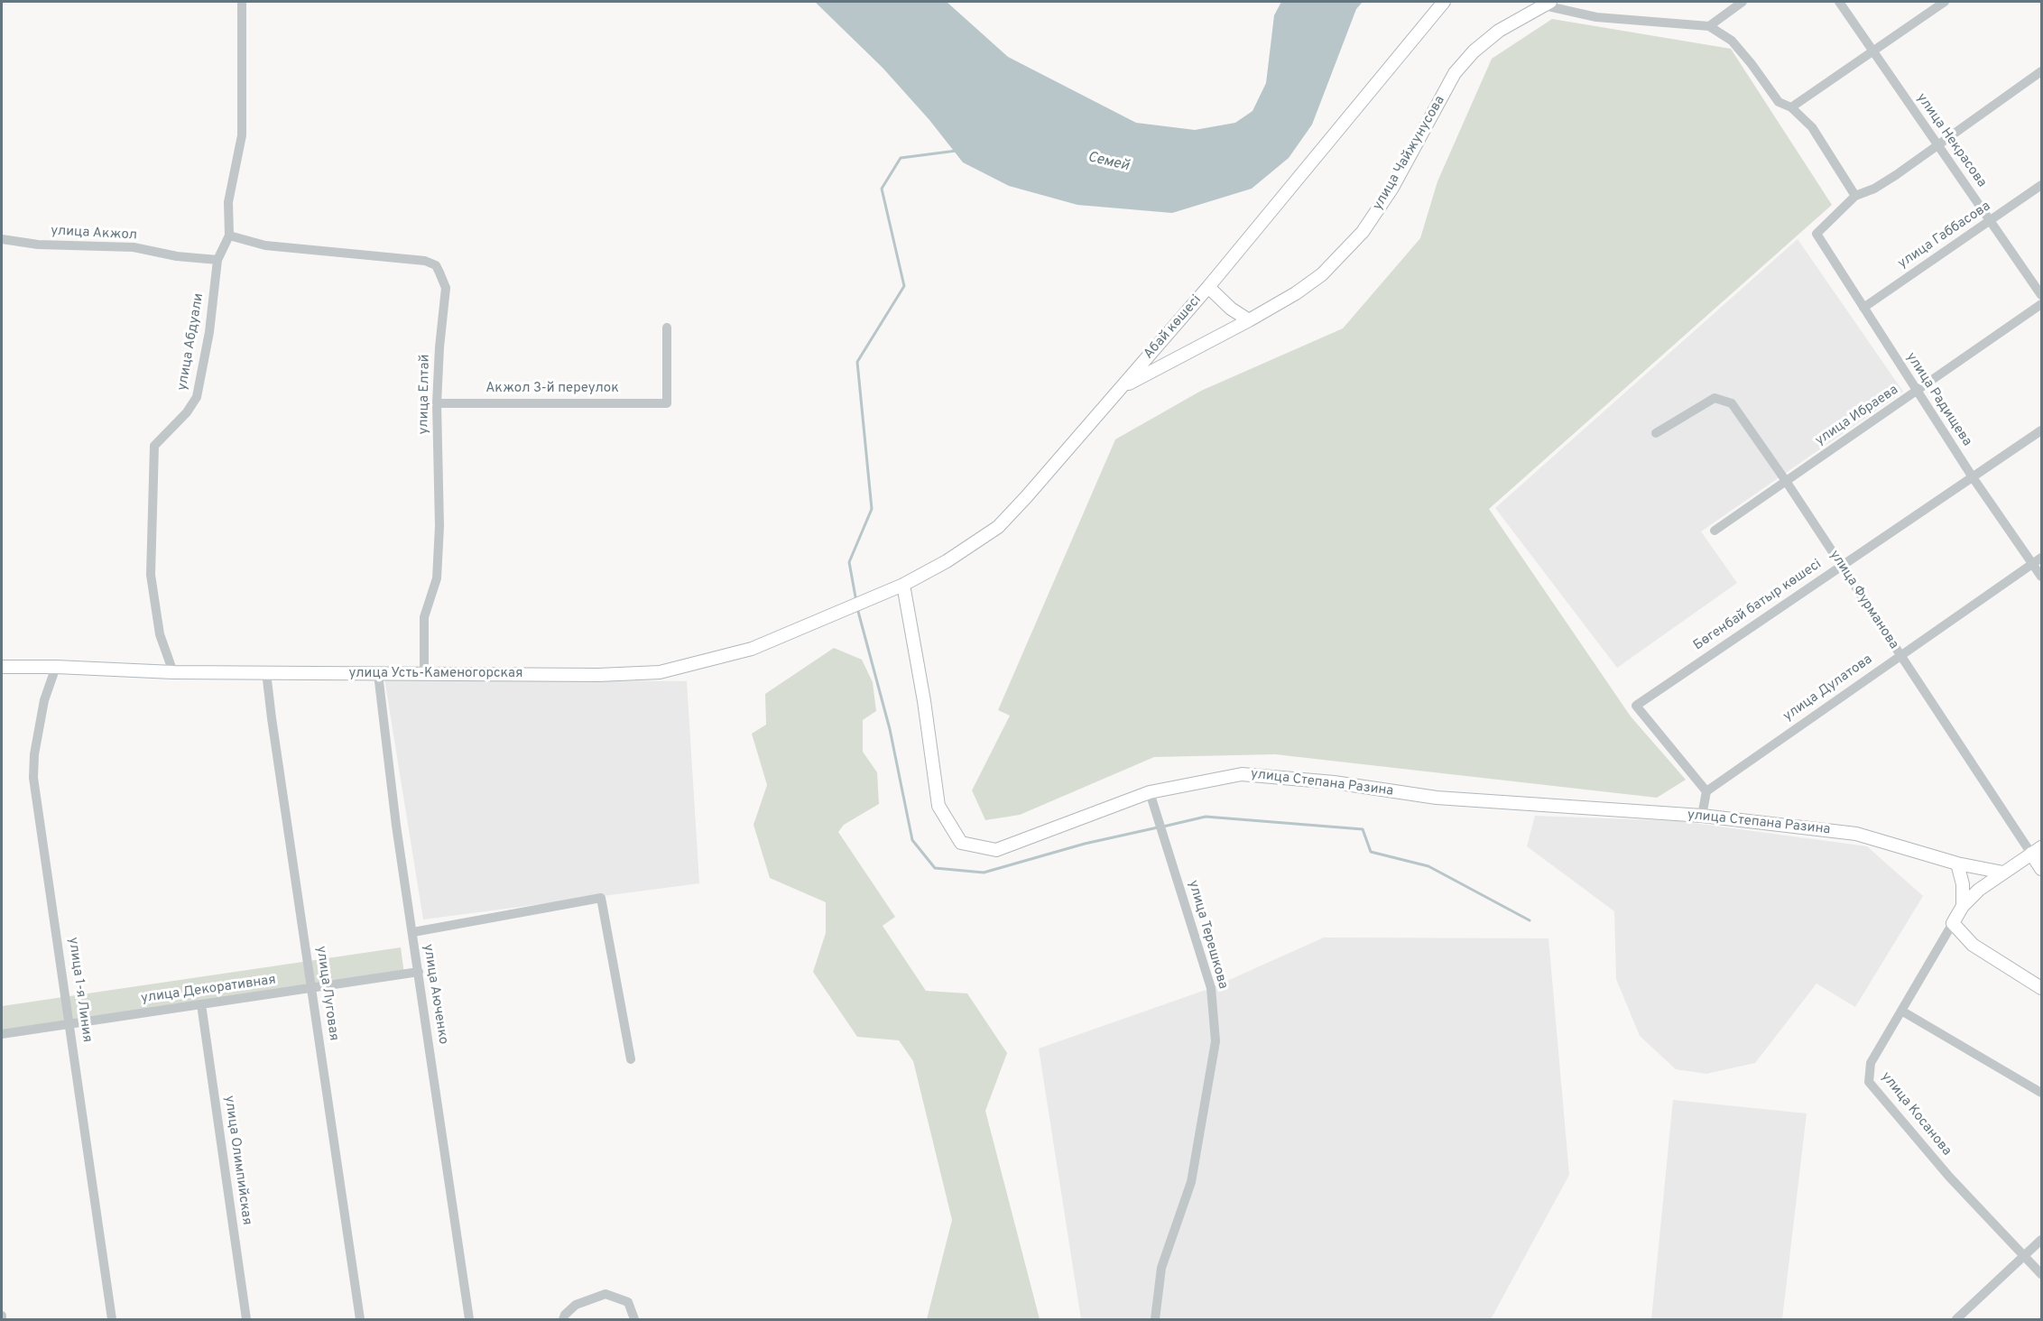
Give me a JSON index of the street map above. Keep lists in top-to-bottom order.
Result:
{
  "streets": {
    "main road": [
      "улица Чайжунусова",
      "Абай көшесі",
      "улица Фурманова",
      "улица Усть-Каменогорская",
      "улица Степана Разина"
    ],
    "street": [
      "улица Некрасова",
      "улица Акжол",
      "улица Габбасова",
      "улица Абдуали",
      "Акжол 3-й переулок",
      "улица Елтай",
      "улица Радищева",
      "улица Ибраева",
      "Бөгенбай батыр көшесі",
      "улица Дулатова",
      "улица Терешкова",
      "улица 1-я Линия",
      "улица Декоративная",
      "улица Луговая",
      "улица Аюченко",
      "улица Косанова",
      "улица Олимпийская"
    ]
  },
  "crossings": [
    ["улица Некрасова", "улица Габбасова"],
    ["улица Чайжунусова", "Абай көшесі"],
    ["улица Акжол", "улица Абдуали"],
    ["улица Габбасова", "улица Радищева"],
    ["Абай көшесі", "улица Усть-Каменогорская"],
    ["Абай көшесі", "улица Степана Разина"],
    ["улица Абдуали", "улица Елтай"],
    ["улица Абдуали", "улица Усть-Каменогорская"],
    ["Акжол 3-й переулок", "улица Елтай"],
    ["улица Елтай", "улица Усть-Каменогорская"],
    ["улица Радищева", "улица Ибраева"],
    ["улица Радищева", "Бөгенбай батыр көшесі"],
    ["улица Радищева", "улица Дулатова"],
    ["улица Ибраева", "улица Фурманова"],
    ["улица Фурманова", "Бөгенбай батыр көшесі"],
    ["улица Фурманова", "улица Дулатова"],
    ["Бөгенбай батыр көшесі", "улица Дулатова"],
    ["улица Усть-Каменогорская", "улица 1-я Линия"],
    ["улица Усть-Каменогорская", "улица Луговая"],
    ["улица Усть-Каменогорская", "улица Аюченко"],
    ["улица Степана Разина", "улица Терешкова"],
    ["улица 1-я Линия", "улица Декоративная"],
    ["улица Декоративная", "улица Луговая"],
    ["улица Декоративная", "улица Аюченко"],
    ["улица Декоративная", "улица Олимпийская"]
  ],
  "water": ["Семей"]
}
